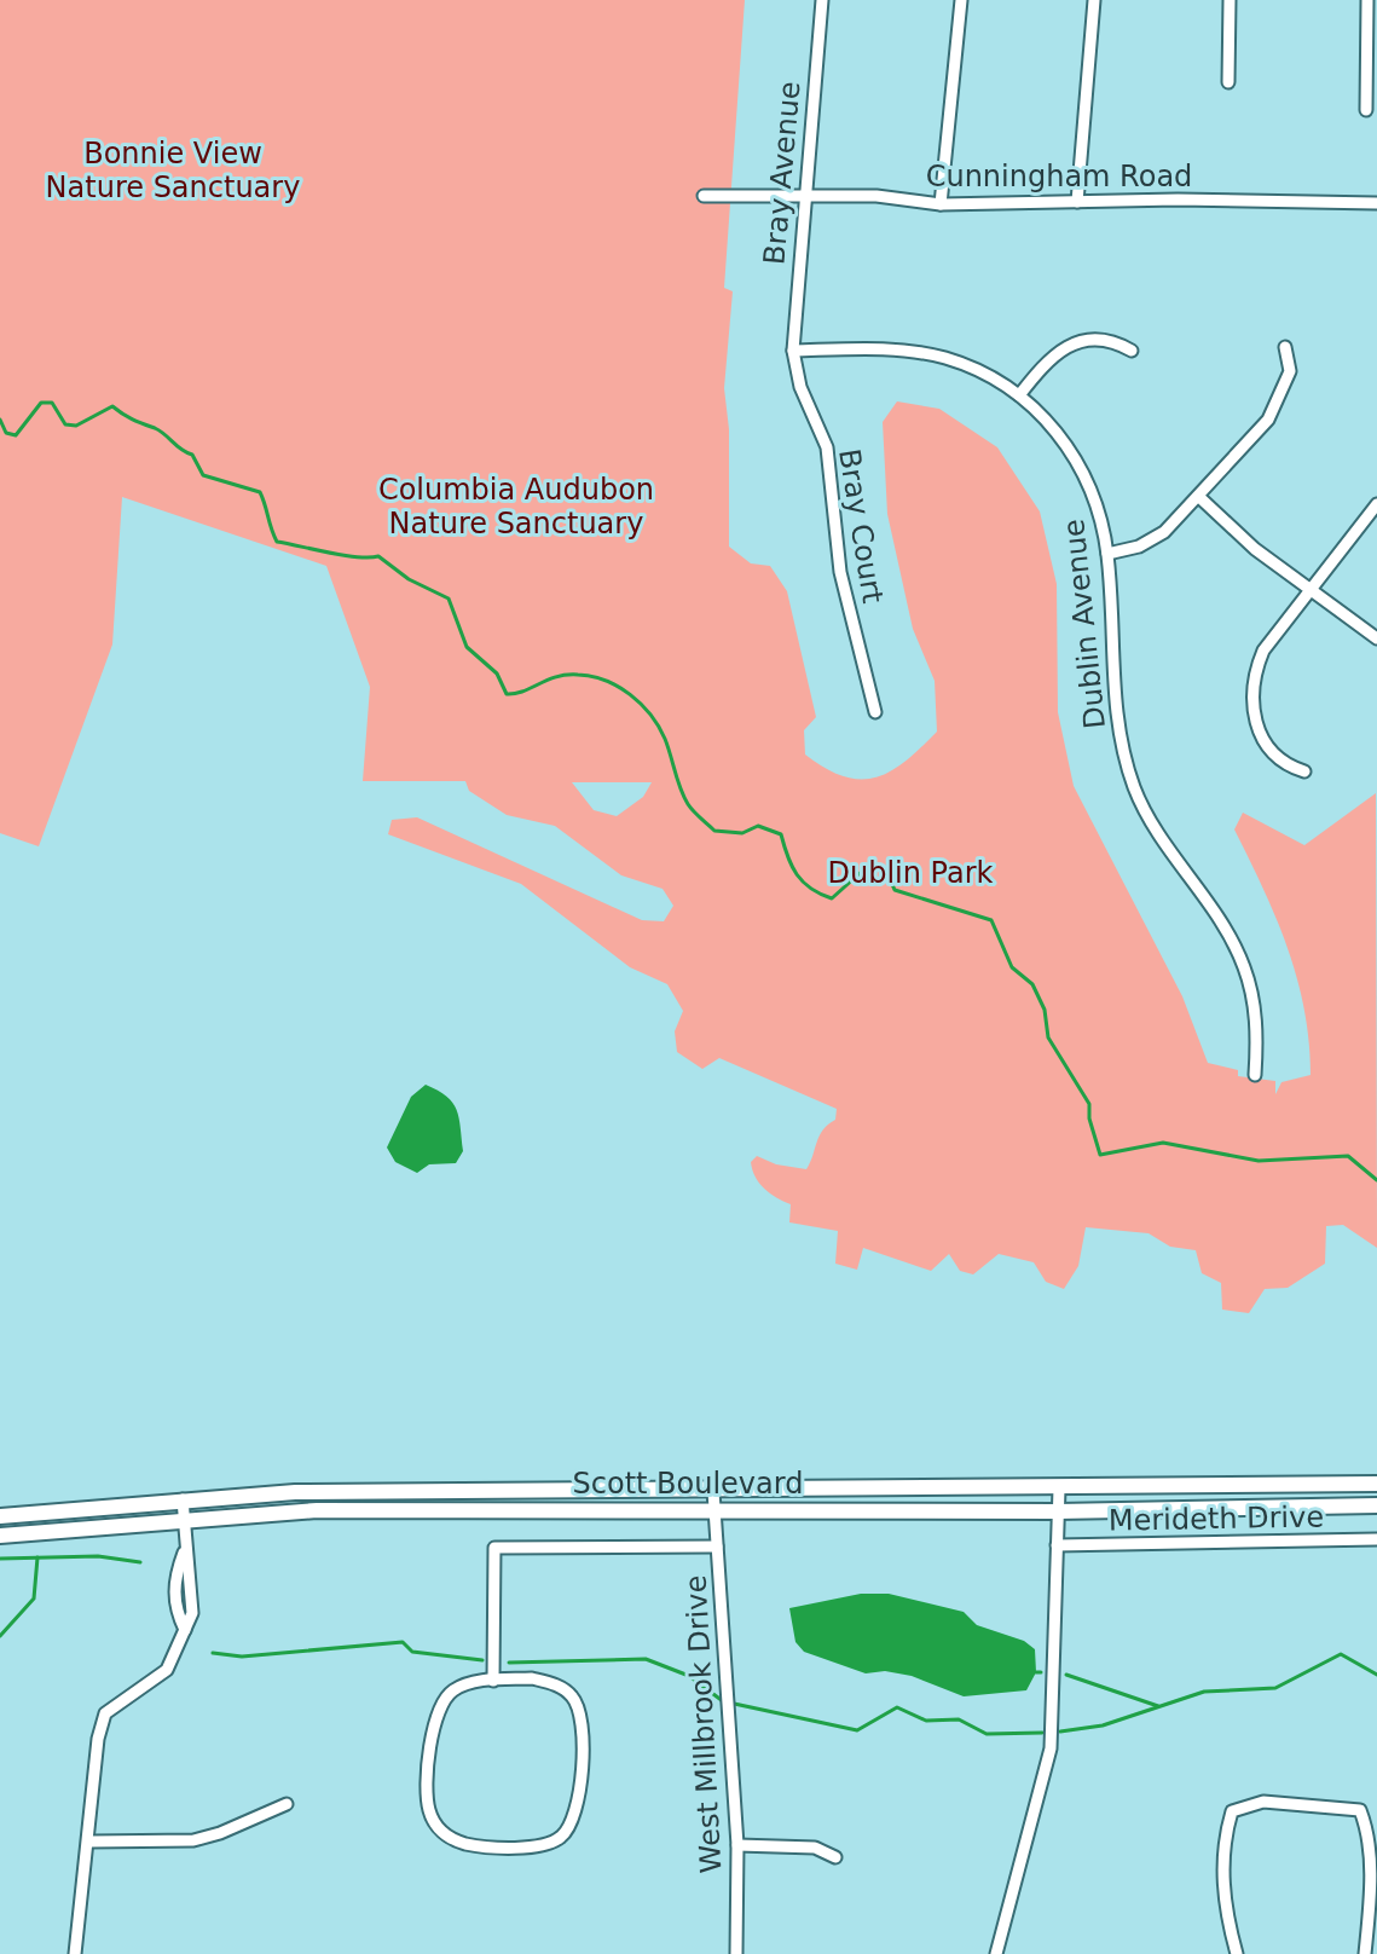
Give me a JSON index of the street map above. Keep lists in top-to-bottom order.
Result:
{
  "streets": {
    "main road": ["Scott Boulevard"],
    "street": [
      "Bray Avenue",
      "Cunningham Road",
      "Bray Court",
      "Dublin Avenue",
      "Merideth Drive",
      "West Millbrook Drive"
    ]
  },
  "crossings": [
    ["Bray Avenue", "Cunningham Road"],
    ["Bray Avenue", "Bray Court"],
    ["Bray Avenue", "Dublin Avenue"],
    ["Bray Court", "Dublin Avenue"],
    ["Scott Boulevard", "West Millbrook Drive"]
  ],
  "parks": ["Bonnie View Nature Sanctuary", "Columbia Audubon Nature Sanctuary", "Dublin Park"]
}
